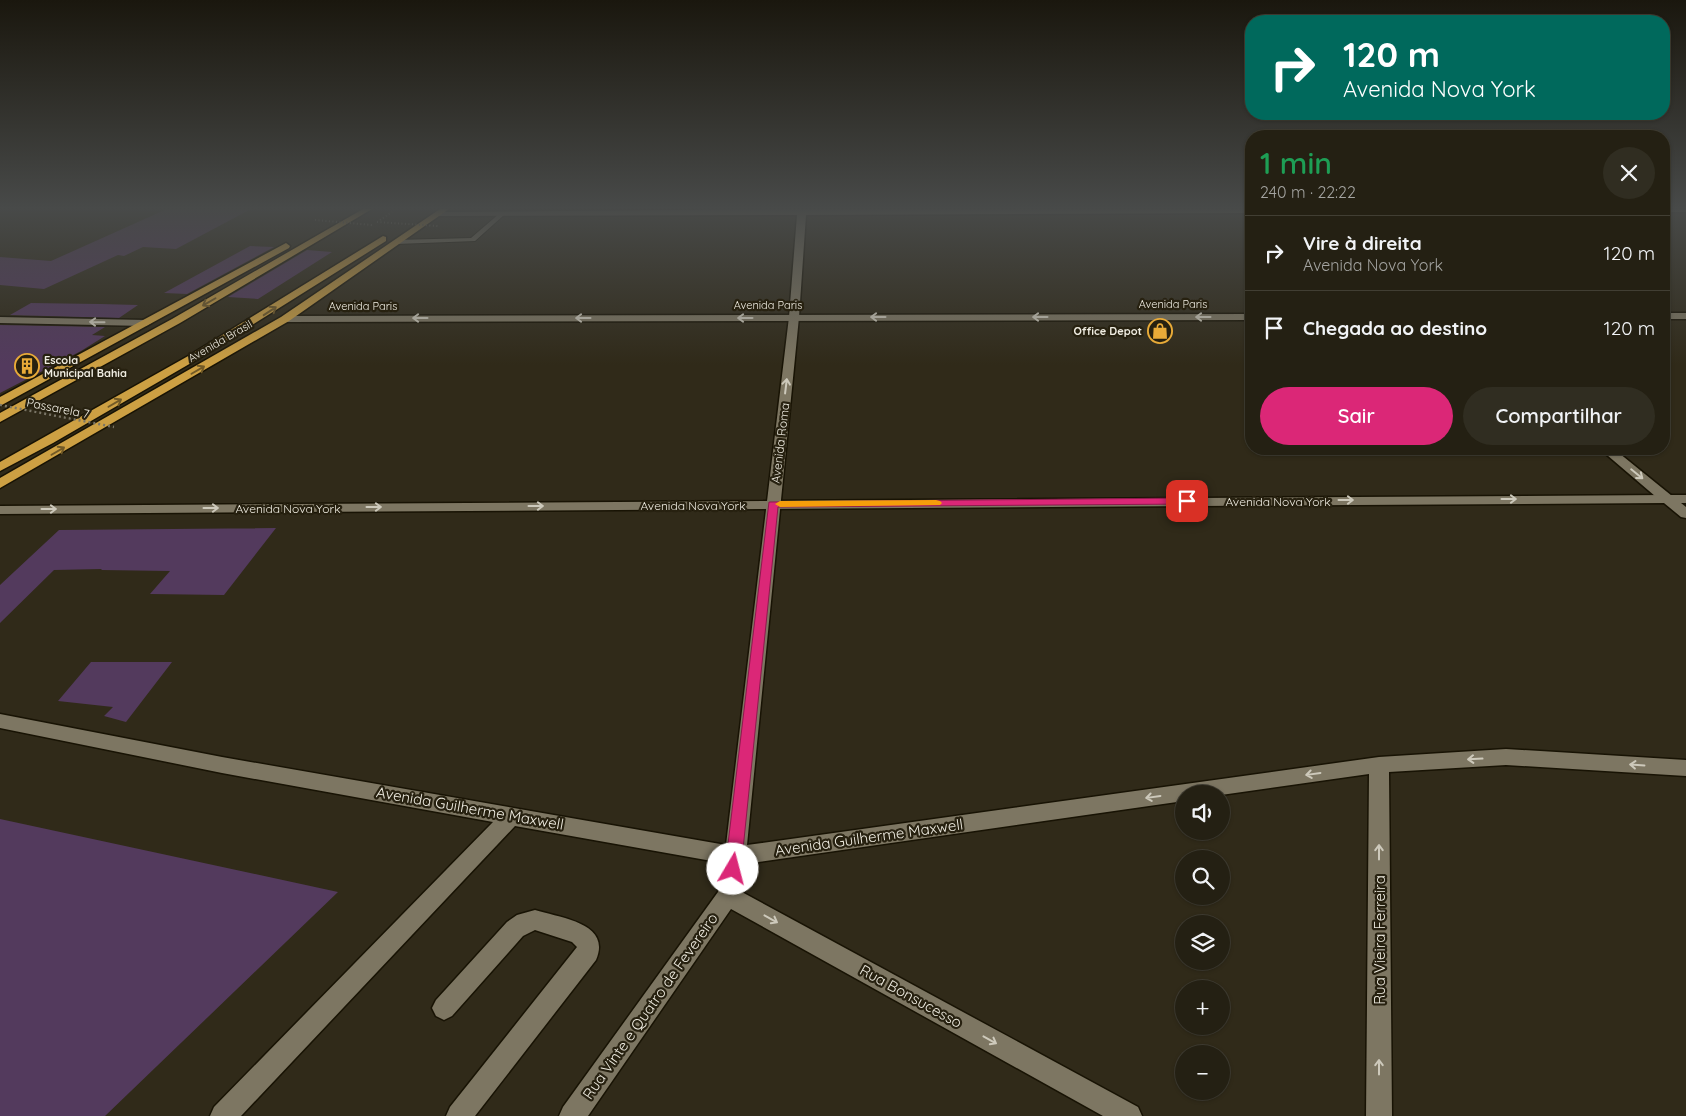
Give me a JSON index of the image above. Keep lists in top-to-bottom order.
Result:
{
  "streets": {
    "highway": ["Avenida Brasil"],
    "street": [
      "Avenida Paris",
      "Avenida Roma",
      "Avenida Nova York",
      "Avenida Guilherme Maxwell",
      "Rua Vieira Ferreira",
      "Rua Bonsucesso",
      "Rua Vinte e Quatro de Fevereiro"
    ],
    "path": ["Passarela 7"]
  },
  "crossings": [
    ["Avenida Paris", "Avenida Brasil"],
    ["Avenida Paris", "Avenida Roma"],
    ["Avenida Roma", "Avenida Nova York"],
    ["Avenida Roma", "Avenida Guilherme Maxwell"],
    ["Avenida Guilherme Maxwell", "Rua Vieira Ferreira"],
    ["Rua Bonsucesso", "Rua Vinte e Quatro de Fevereiro"]
  ],
  "one_way": [
    "Avenida Paris",
    "Avenida Nova York",
    "Avenida Guilherme Maxwell",
    "Rua Vieira Ferreira",
    "Rua Bonsucesso"
  ],
  "places": {
    "shop": ["Office Depot"],
    "building": ["Escola Municipal Bahia"]
  },
  "page": {
    "turn": ["120 m", "Avenida Nova York"],
    "heading": ["1 min", "240 m · 22:22"],
    "list": [
      {
        "name": "Vire à direita",
        "note": "Avenida Nova York",
        "value": "120 m"
      },
      {
        "name": "Chegada ao destino",
        "value": "120 m"
      }
    ],
    "buttons": ["Sair", "Compartilhar"],
    "map_buttons": ["+", "−"]
  }
}
